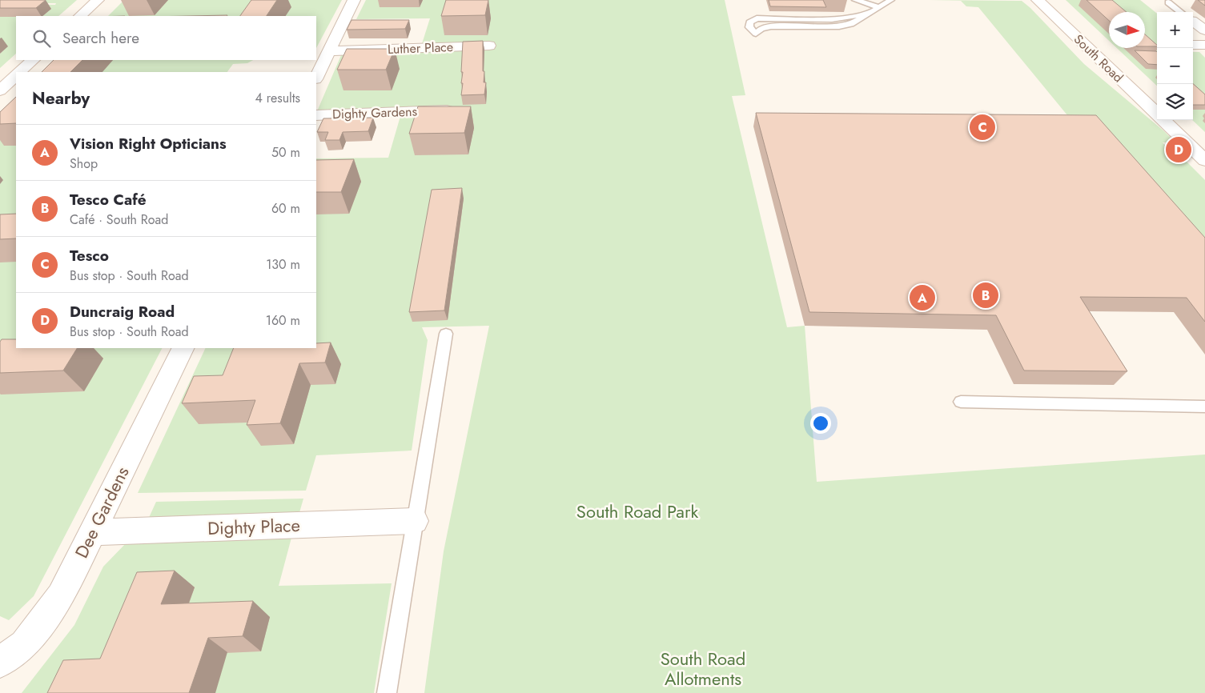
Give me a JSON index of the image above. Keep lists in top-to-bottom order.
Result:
{
  "streets": {
    "street": [
      "Luther Place",
      "South Road",
      "Dighty Gardens",
      "Dee Gardens",
      "Dighty Place"
    ]
  },
  "crossings": [
    ["Dee Gardens", "Dighty Place"]
  ],
  "parks": ["South Road Park", "South Road Allotments"],
  "north": "right",
  "page": {
    "map_buttons": ["+", "−"],
    "search": "Search here",
    "heading": ["Nearby", "4 results"],
    "pins": [
      "C",
      "D",
      "B",
      "A"
    ],
    "list": [
      {
        "mark": "A",
        "name": "Vision Right Opticians",
        "note": "Shop",
        "value": "50 m"
      },
      {
        "mark": "B",
        "name": "Tesco Café",
        "note": "Café · South Road",
        "value": "60 m"
      },
      {
        "mark": "C",
        "name": "Tesco",
        "note": "Bus stop · South Road",
        "value": "130 m"
      },
      {
        "mark": "D",
        "name": "Duncraig Road",
        "note": "Bus stop · South Road",
        "value": "160 m"
      }
    ]
  }
}
